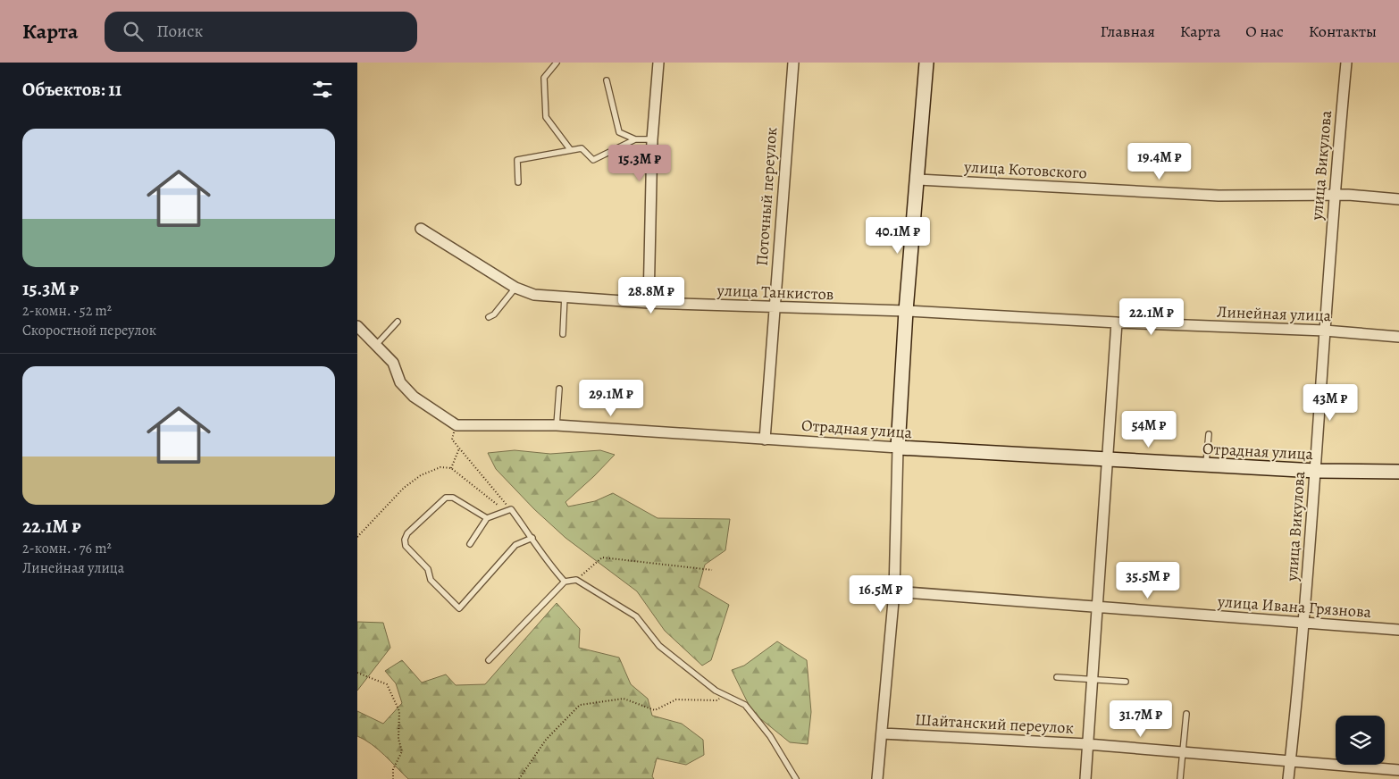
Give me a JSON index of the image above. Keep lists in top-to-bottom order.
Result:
{
  "streets": {
    "street": [
      "улица Викулова",
      "улица Котовского",
      "Поточный переулок",
      "улица Танкистов",
      "Линейная улица",
      "Отрадная улица",
      "улица Ивана Грязнова",
      "Шайтанский переулок"
    ]
  },
  "crossings": [
    ["улица Викулова", "улица Котовского"],
    ["улица Викулова", "Линейная улица"],
    ["улица Викулова", "Отрадная улица"],
    ["улица Викулова", "улица Ивана Грязнова"],
    ["улица Викулова", "Шайтанский переулок"],
    ["Поточный переулок", "улица Танкистов"],
    ["Поточный переулок", "Отрадная улица"],
    ["улица Танкистов", "Линейная улица"]
  ],
  "page": {
    "header": "Карта",
    "search": "Поиск",
    "nav": [
      "Главная",
      "Карта",
      "О нас",
      "Контакты"
    ],
    "heading": "Объектов: 11",
    "list": [
      {
        "name": "15.3M ₽",
        "note": "2-комн. · 52 m² · Скоростной переулок"
      },
      {
        "name": "22.1M ₽",
        "note": "2-комн. · 76 m² · Линейная улица"
      }
    ],
    "price": [
      "19.4M ₽",
      "15.3M ₽",
      "40.1M ₽",
      "28.8M ₽",
      "22.1M ₽",
      "29.1M ₽",
      "43M ₽",
      "54M ₽",
      "35.5M ₽",
      "16.5M ₽",
      "31.7M ₽"
    ]
  }
}
